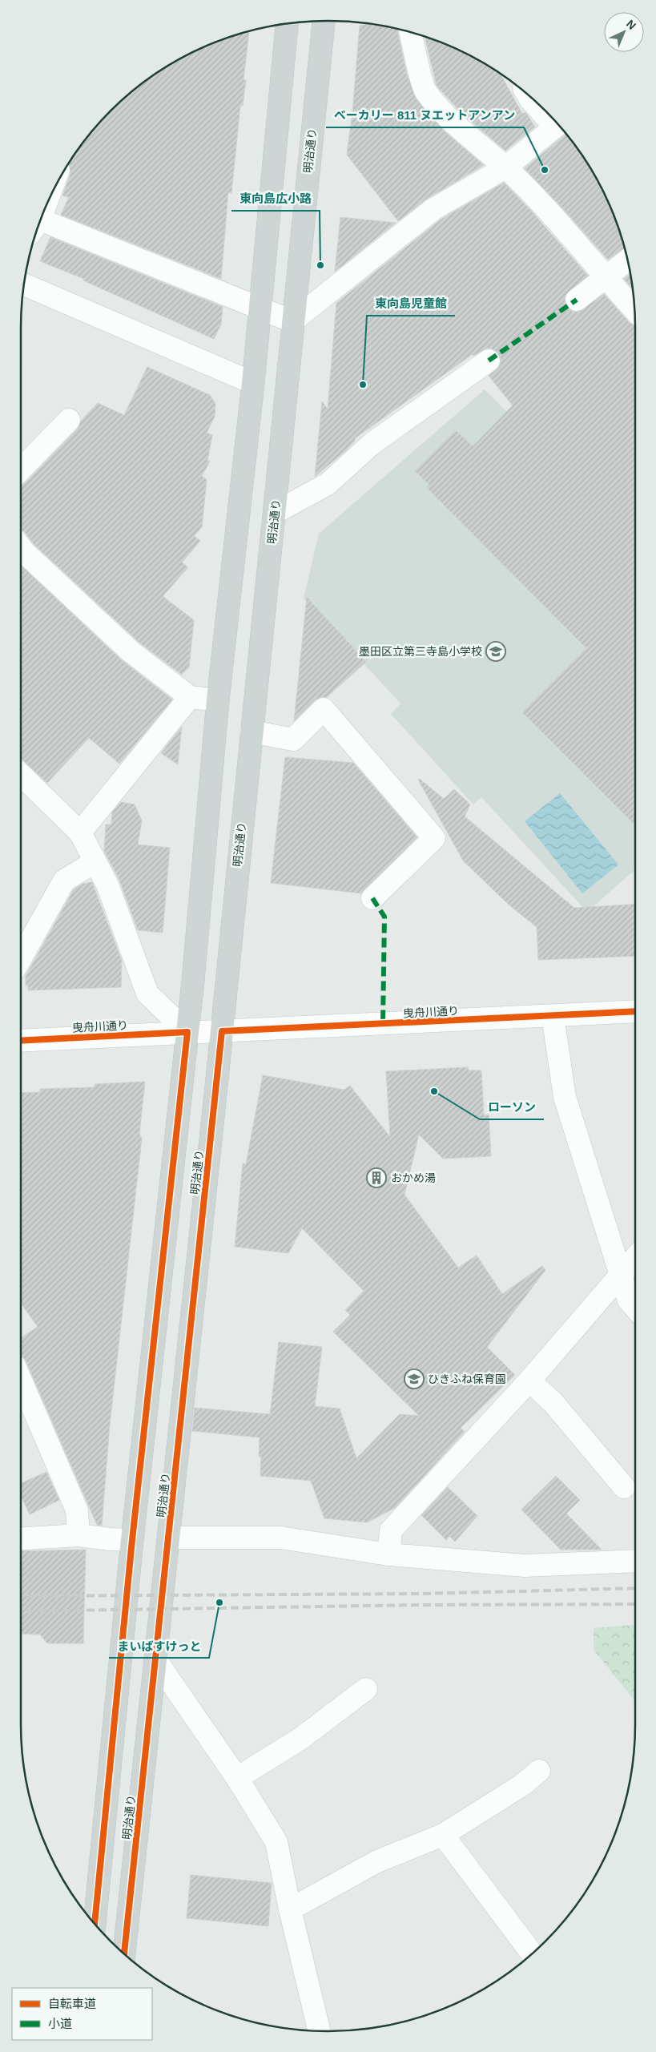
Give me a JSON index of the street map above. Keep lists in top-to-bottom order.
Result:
{
  "streets": {
    "main road": ["明治通り"],
    "street": ["曳舟川通り"]
  },
  "crossings": [
    ["明治通り", "曳舟川通り"]
  ],
  "places": {
    "other": [
      "ベーカリー 811 ヌエットアンアン",
      "東向島広小路",
      "東向島児童館",
      "ローソン",
      "まいばすけっと"
    ],
    "school or university": ["墨田区立第三寺島小学校", "ひきふね保育園"],
    "building": ["おかめ湯"]
  },
  "legend": ["自転車道", "小道"],
  "north": "top right"
}
